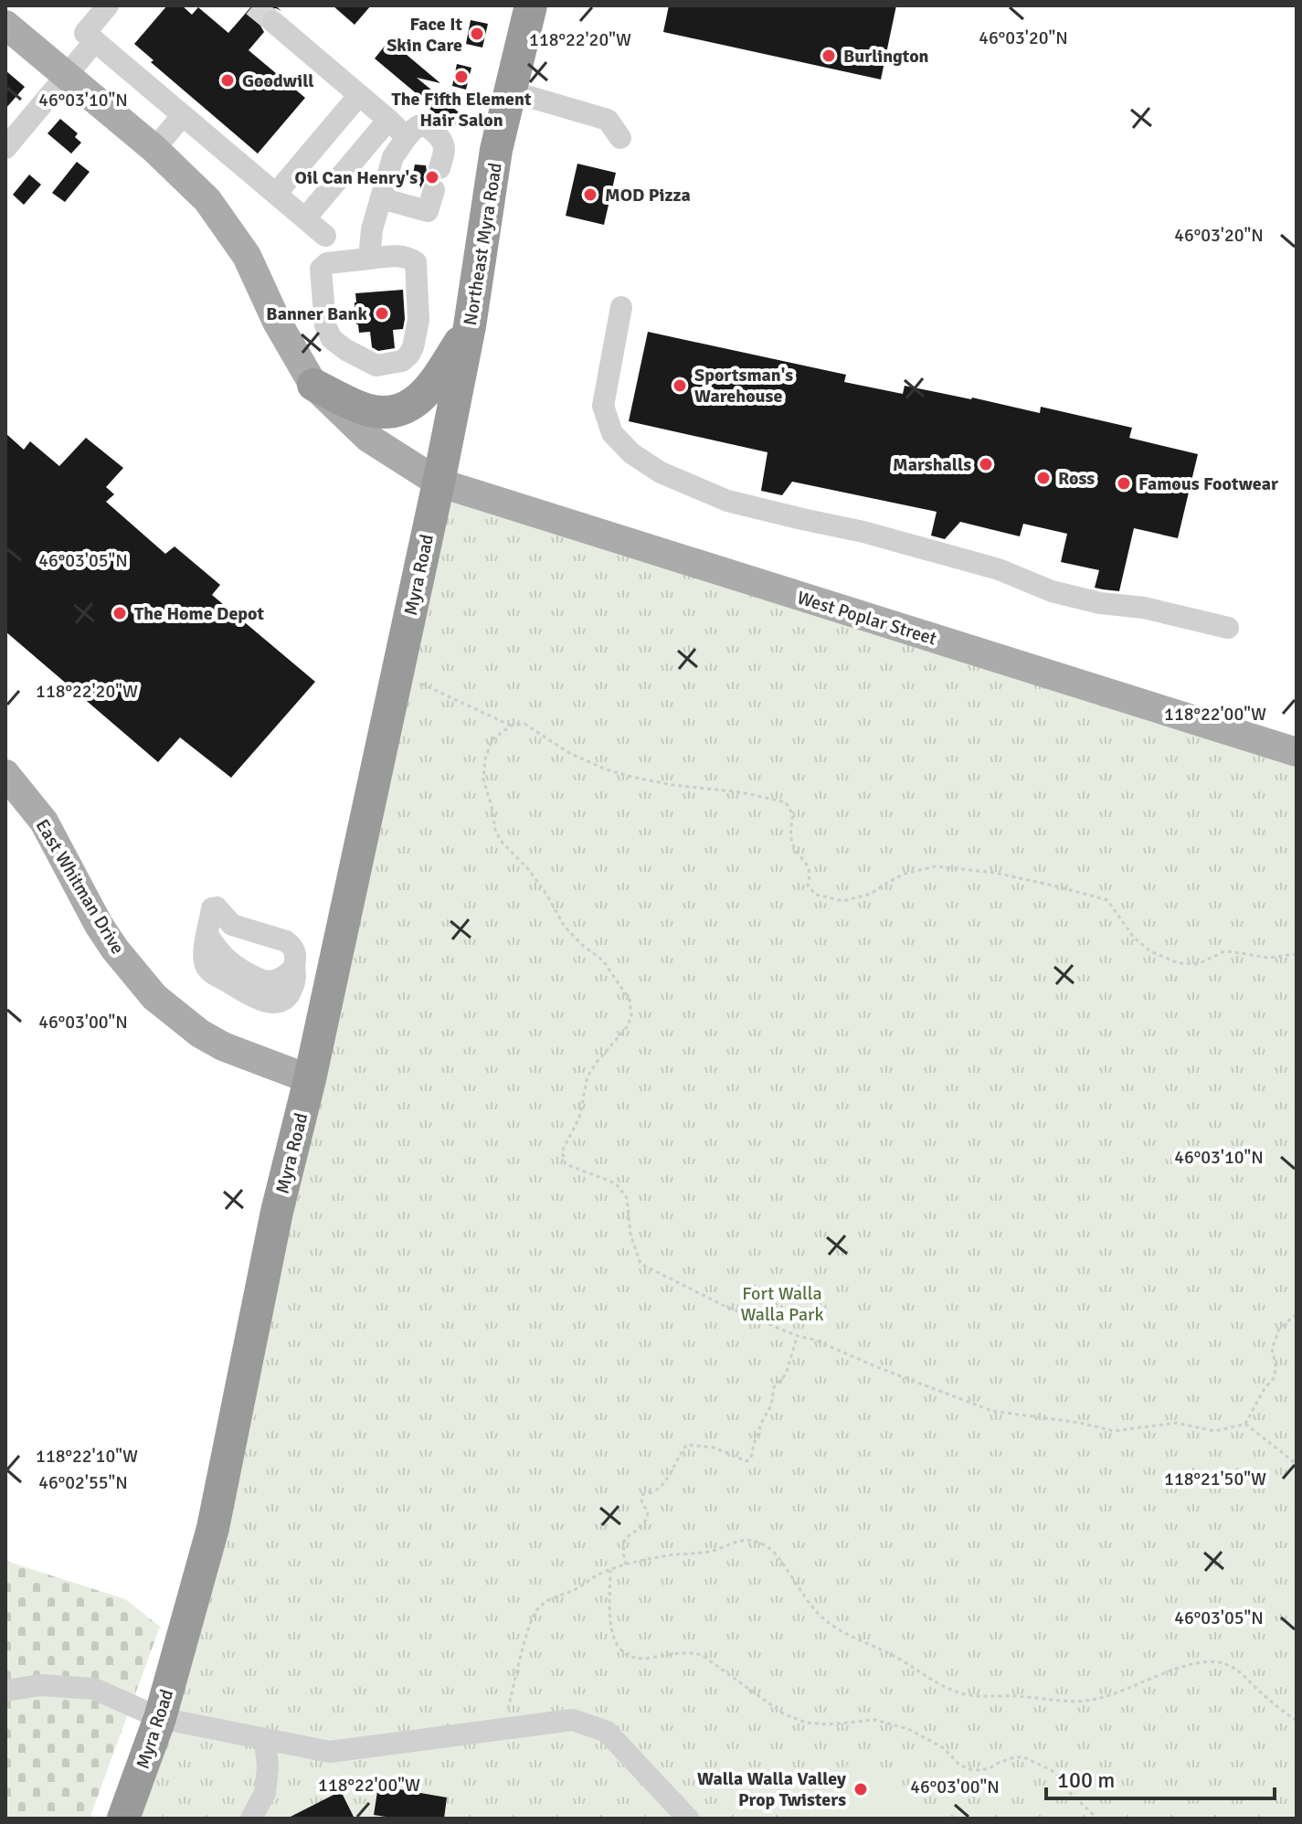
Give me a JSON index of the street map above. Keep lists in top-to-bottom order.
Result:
{
  "streets": {
    "highway": ["Northeast Myra Road", "Myra Road"],
    "main road": ["West Poplar Street", "East Whitman Drive"]
  },
  "crossings": [
    ["Northeast Myra Road", "Myra Road"],
    ["Northeast Myra Road", "West Poplar Street"],
    ["Myra Road", "West Poplar Street"],
    ["Myra Road", "East Whitman Drive"]
  ],
  "parks": ["Fort Walla Walla Park"],
  "places": [
    "Face It Skin Care",
    "Burlington",
    "The Fifth Element Hair Salon",
    "Goodwill",
    "Oil Can Henry's",
    "MOD Pizza",
    "Banner Bank",
    "Sportsman's Warehouse",
    "Marshalls",
    "Ross",
    "Famous Footwear",
    "The Home Depot",
    "Walla Walla Valley Prop Twisters"
  ],
  "scale_bar": "100 m",
  "coordinates": [
    "46°03'20\"N",
    "118°22'20\"W",
    "46°03'10\"N",
    "46°03'05\"N",
    "118°22'00\"W",
    "46°03'00\"N",
    "118°22'10\"W",
    "118°21'50\"W",
    "46°02'55\"N"
  ]
}
